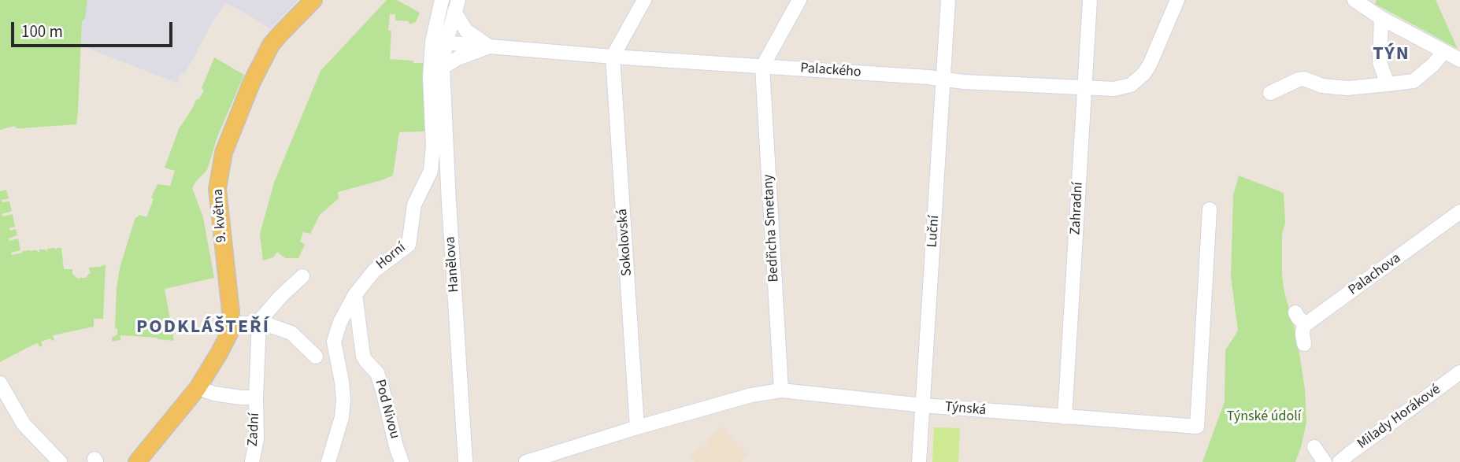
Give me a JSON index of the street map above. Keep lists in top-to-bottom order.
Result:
{
  "streets": {
    "main road": ["9. května"],
    "street": [
      "Palackého",
      "Zahradní",
      "Bedřicha Smetany",
      "Luční",
      "Sokolovská",
      "Horní",
      "Hanělova",
      "Palachova",
      "Pod Nivou",
      "Týnská",
      "Milady Horákové",
      "Zadní"
    ]
  },
  "crossings": [
    ["Palackého", "Zahradní"],
    ["Palackého", "Bedřicha Smetany"],
    ["Palackého", "Luční"],
    ["Palackého", "Sokolovská"],
    ["Palackého", "Horní"],
    ["Palackého", "Hanělova"],
    ["Zahradní", "Týnská"],
    ["9. května", "Zadní"],
    ["Bedřicha Smetany", "Týnská"],
    ["Luční", "Týnská"],
    ["Sokolovská", "Týnská"],
    ["Horní", "Hanělova"],
    ["Horní", "Pod Nivou"]
  ],
  "districts": ["TÝN", "PODKLÁŠTEŘÍ"],
  "parks": ["Týnské údolí"],
  "scale_bar": "100 m"
}
